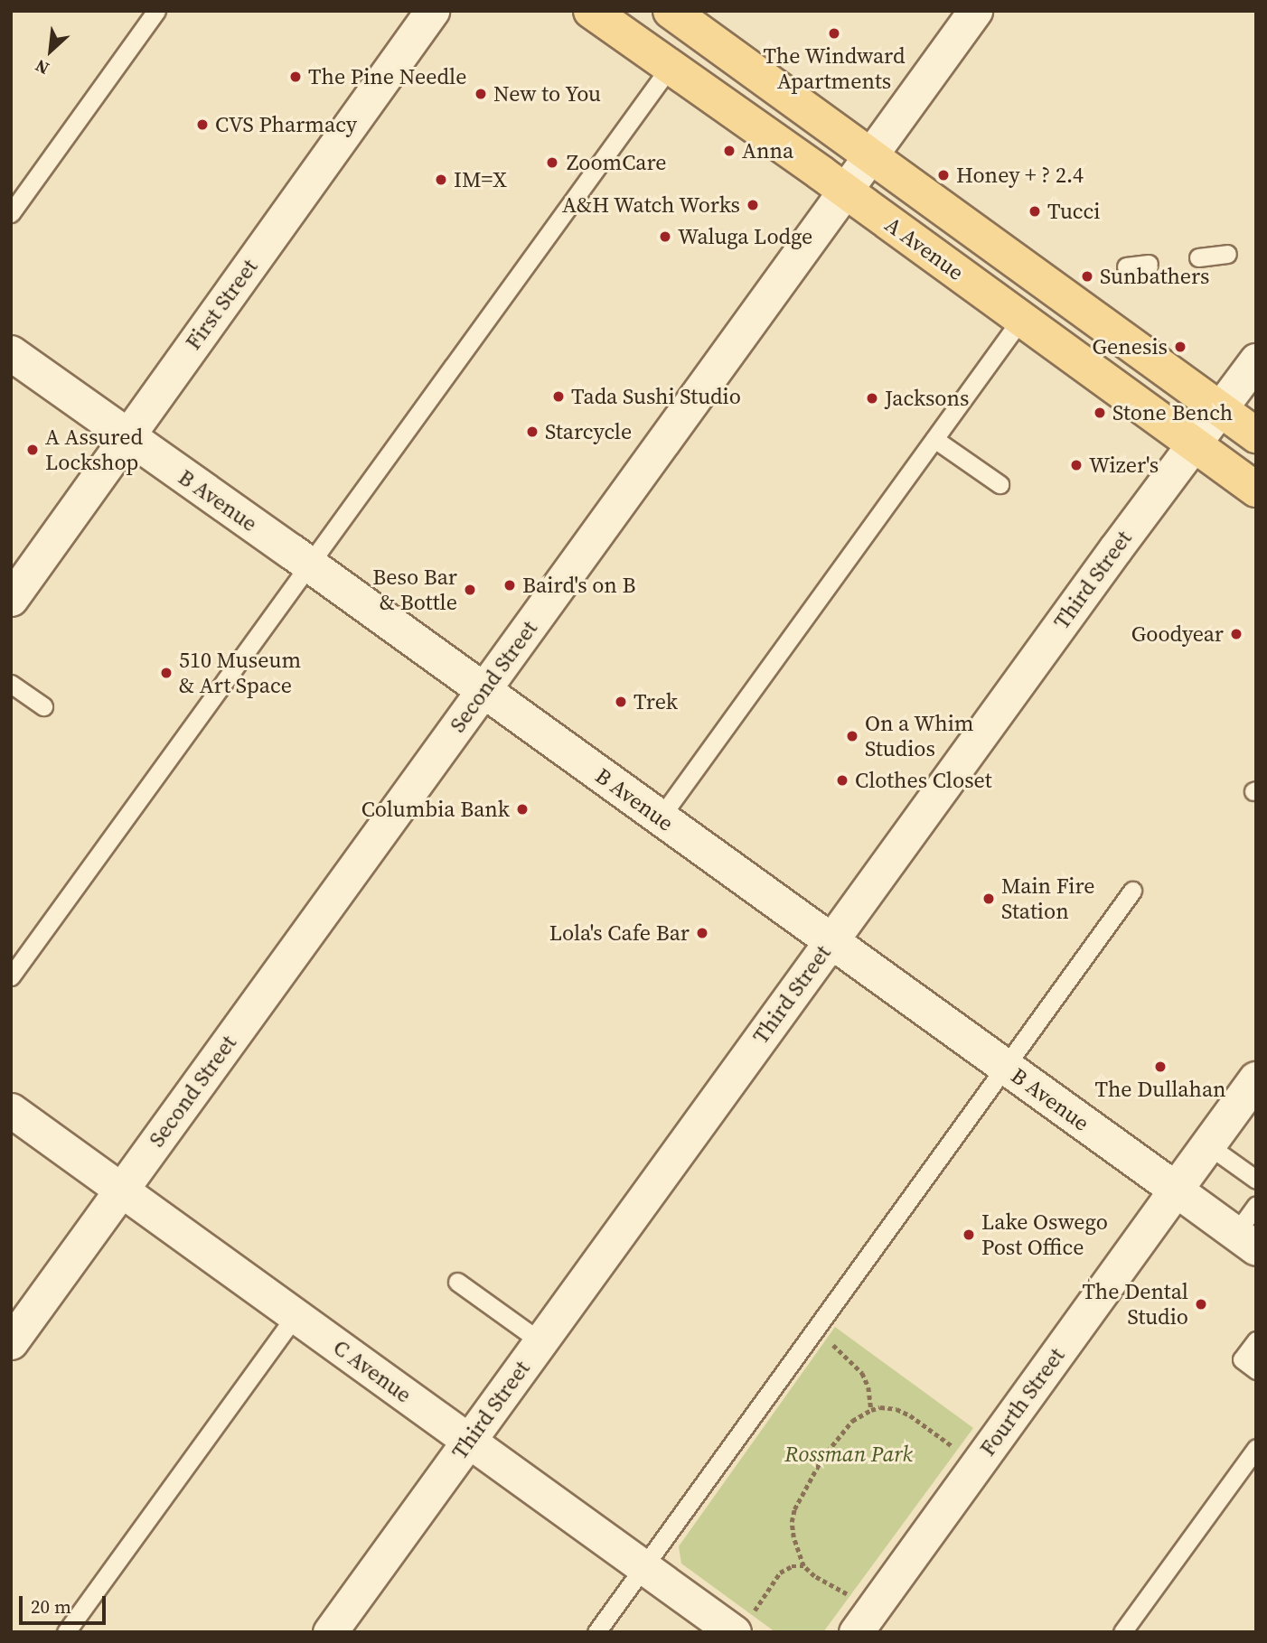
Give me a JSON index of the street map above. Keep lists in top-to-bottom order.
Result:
{
  "streets": {
    "main road": ["A Avenue"],
    "street": [
      "First Street",
      "B Avenue",
      "Third Street",
      "Second Street",
      "C Avenue",
      "Fourth Street"
    ]
  },
  "crossings": [
    ["A Avenue", "Third Street"],
    ["A Avenue", "Second Street"],
    ["First Street", "B Avenue"],
    ["B Avenue", "Third Street"],
    ["B Avenue", "Second Street"],
    ["B Avenue", "Fourth Street"],
    ["Third Street", "C Avenue"],
    ["Second Street", "C Avenue"]
  ],
  "parks": ["Rossman Park"],
  "places": [
    "The Windward Apartments",
    "The Pine Needle",
    "New to You",
    "CVS Pharmacy",
    "Anna",
    "ZoomCare",
    "Honey + ? 2.4",
    "IM=X",
    "A&H Watch Works",
    "Tucci",
    "Waluga Lodge",
    "Sunbathers",
    "Genesis",
    "Tada Sushi Studio",
    "Jacksons",
    "Stone Bench",
    "Starcycle",
    "A Assured Lockshop",
    "Wizer's",
    "Baird's on B",
    "Beso Bar & Bottle",
    "Goodyear",
    "510 Museum & Art Space",
    "Trek",
    "On a Whim Studios",
    "Clothes Closet",
    "Columbia Bank",
    "Main Fire Station",
    "Lola's Cafe Bar",
    "The Dullahan",
    "Lake Oswego Post Office",
    "The Dental Studio"
  ],
  "scale_bar": "20 m",
  "north": "bottom left"
}
